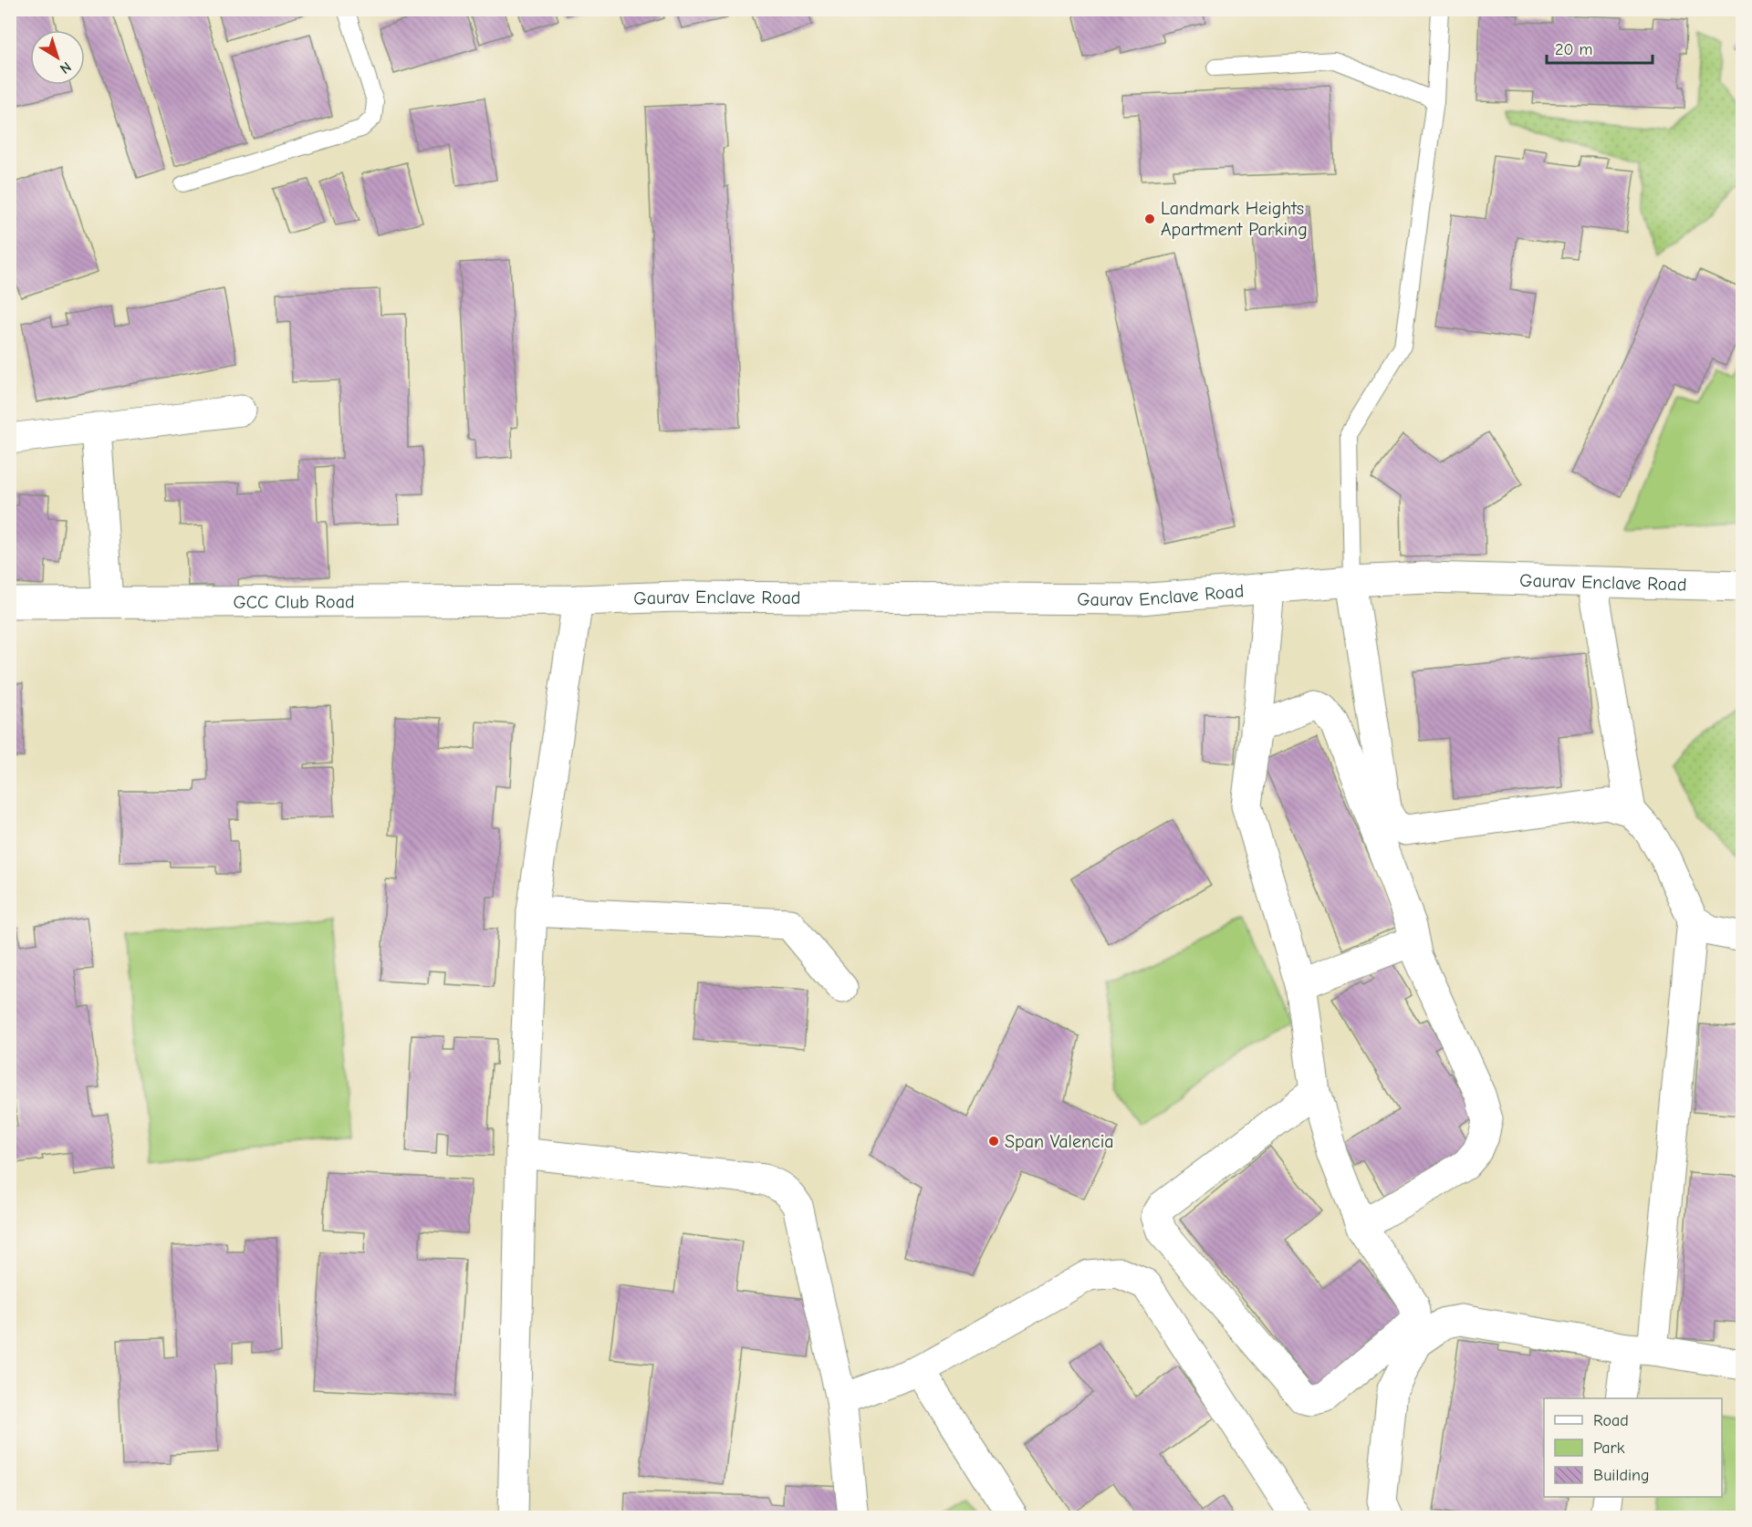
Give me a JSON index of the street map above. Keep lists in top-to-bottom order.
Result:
{
  "streets": {
    "street": ["Gaurav Enclave Road", "GCC Club Road"]
  },
  "crossings": [
    ["Gaurav Enclave Road", "GCC Club Road"]
  ],
  "places": ["Landmark Heights Apartment Parking", "Span Valencia"],
  "legend": ["Road", "Park", "Building"],
  "scale_bar": "20 m",
  "north": "bottom right"
}
